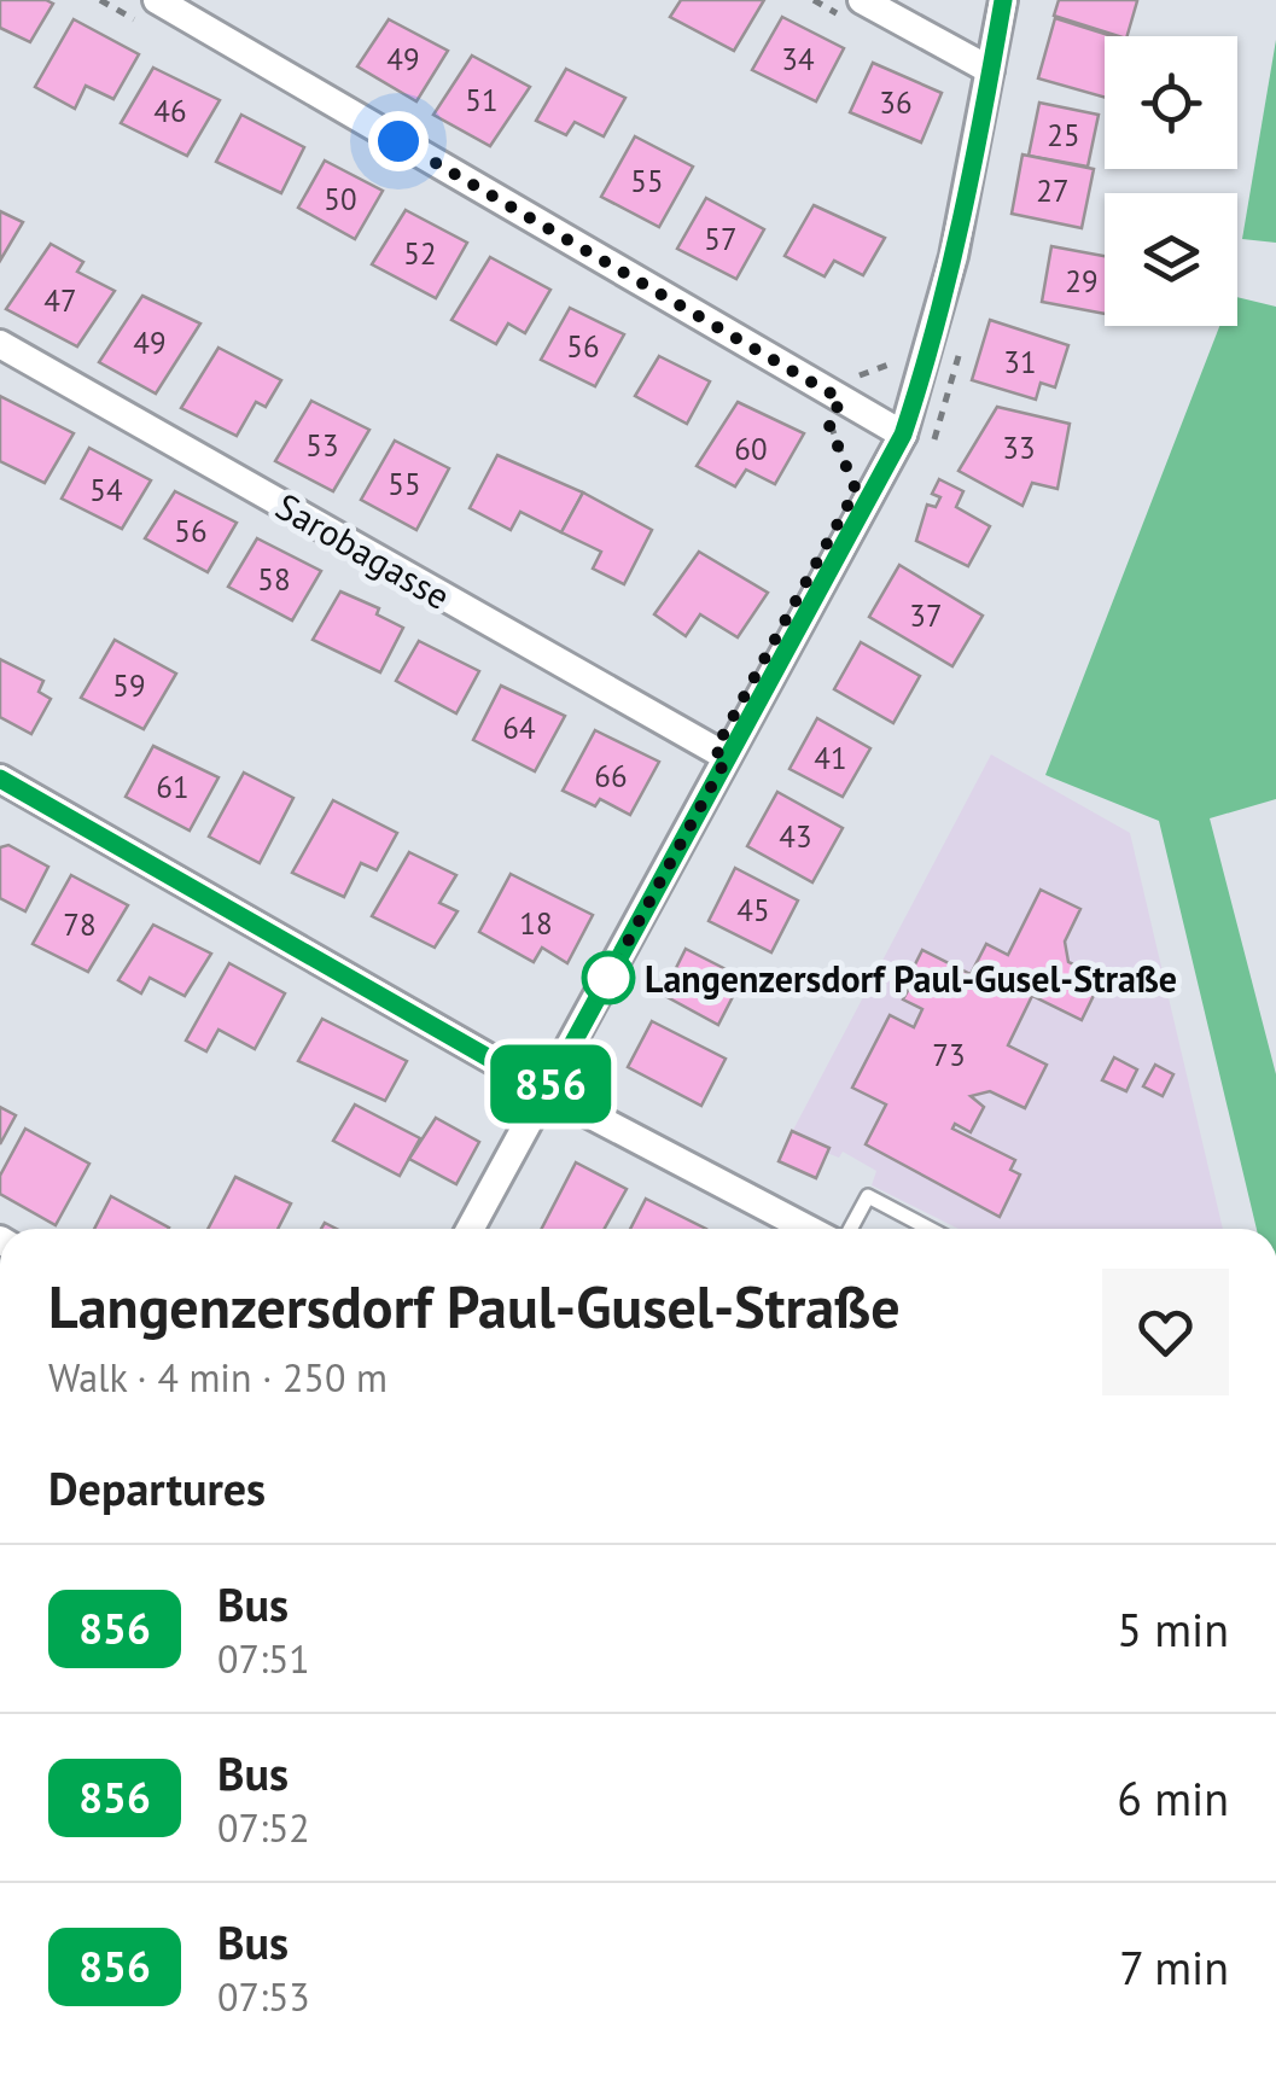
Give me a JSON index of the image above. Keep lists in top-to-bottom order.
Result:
{
  "streets": {
    "street": ["Sarobagasse"]
  },
  "places": ["Langenzersdorf Paul-Gusel-Straße"],
  "lines": ["bus line 856"],
  "house_numbers": [
    "49",
    "34",
    "51",
    "36",
    "46",
    "25",
    "55",
    "27",
    "50",
    "57",
    "52",
    "29",
    "47",
    "49",
    "56",
    "31",
    "53",
    "33",
    "60",
    "55",
    "54",
    "56",
    "58",
    "37",
    "59",
    "64",
    "41",
    "66",
    "61",
    "43",
    "45",
    "18",
    "78",
    "73"
  ],
  "page": {
    "on_map": "856",
    "heading": [
      ["Langenzersdorf Paul-Gusel-Straße", "Walk · 4 min · 250 m"],
      "Departures"
    ],
    "list": [
      {
        "mark": "856",
        "name": "Bus",
        "note": "07:51",
        "value": "5 min"
      },
      {
        "mark": "856",
        "name": "Bus",
        "note": "07:52",
        "value": "6 min"
      },
      {
        "mark": "856",
        "name": "Bus",
        "note": "07:53",
        "value": "7 min"
      }
    ]
  }
}
